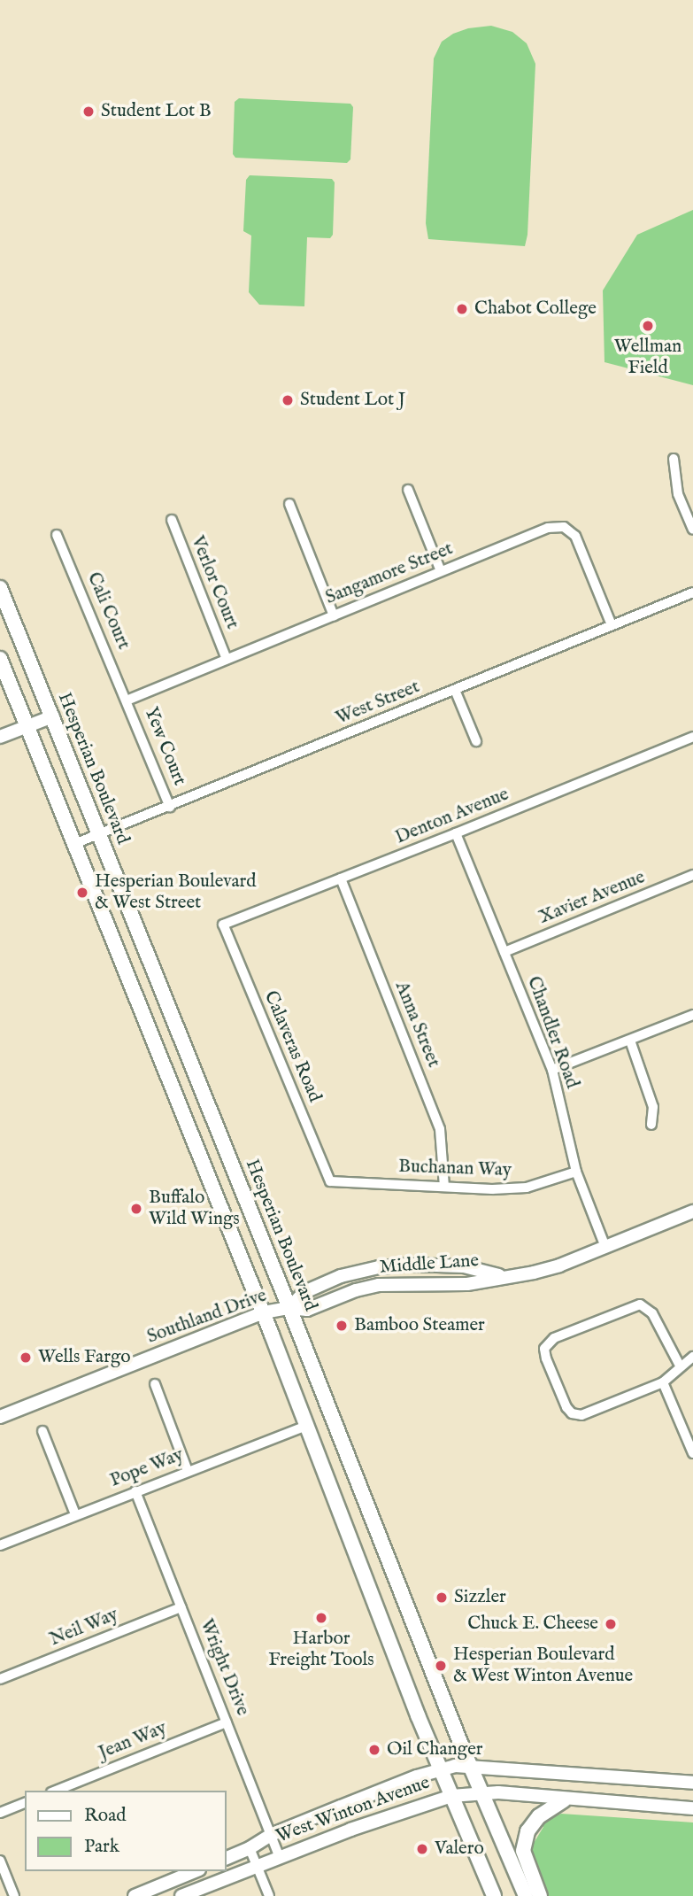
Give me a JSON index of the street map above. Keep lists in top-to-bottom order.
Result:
{
  "streets": {
    "main road": [
      "Hesperian Boulevard",
      "Middle Lane",
      "Southland Drive",
      "West Winton Avenue"
    ],
    "street": [
      "Sangamore Street",
      "Verlor Court",
      "Cali Court",
      "West Street",
      "Yew Court",
      "Denton Avenue",
      "Xavier Avenue",
      "Anna Street",
      "Chandler Road",
      "Calaveras Road",
      "Buchanan Way",
      "Pope Way",
      "Neil Way",
      "Wright Drive",
      "Jean Way"
    ]
  },
  "crossings": [
    ["Sangamore Street", "Verlor Court"],
    ["Sangamore Street", "Cali Court"],
    ["Sangamore Street", "West Street"],
    ["Sangamore Street", "Yew Court"],
    ["Cali Court", "Yew Court"],
    ["West Street", "Yew Court"],
    ["West Street", "Hesperian Boulevard"],
    ["Hesperian Boulevard", "Middle Lane"],
    ["Hesperian Boulevard", "Southland Drive"],
    ["Hesperian Boulevard", "West Winton Avenue"],
    ["Denton Avenue", "Anna Street"],
    ["Denton Avenue", "Chandler Road"],
    ["Denton Avenue", "Calaveras Road"],
    ["Xavier Avenue", "Chandler Road"],
    ["Anna Street", "Buchanan Way"],
    ["Chandler Road", "Buchanan Way"],
    ["Chandler Road", "Middle Lane"],
    ["Calaveras Road", "Buchanan Way"],
    ["Middle Lane", "Southland Drive"],
    ["Pope Way", "Wright Drive"],
    ["Neil Way", "Wright Drive"],
    ["Wright Drive", "Jean Way"],
    ["Wright Drive", "West Winton Avenue"]
  ],
  "places": [
    "Student Lot B",
    "Chabot College",
    "Wellman Field",
    "Student Lot J",
    "Hesperian Boulevard & West Street",
    "Buffalo Wild Wings",
    "Bamboo Steamer",
    "Wells Fargo",
    "Sizzler",
    "Harbor Freight Tools",
    "Chuck E. Cheese",
    "Hesperian Boulevard & West Winton Avenue",
    "Oil Changer",
    "Valero"
  ],
  "legend": ["Road", "Park"]
}
